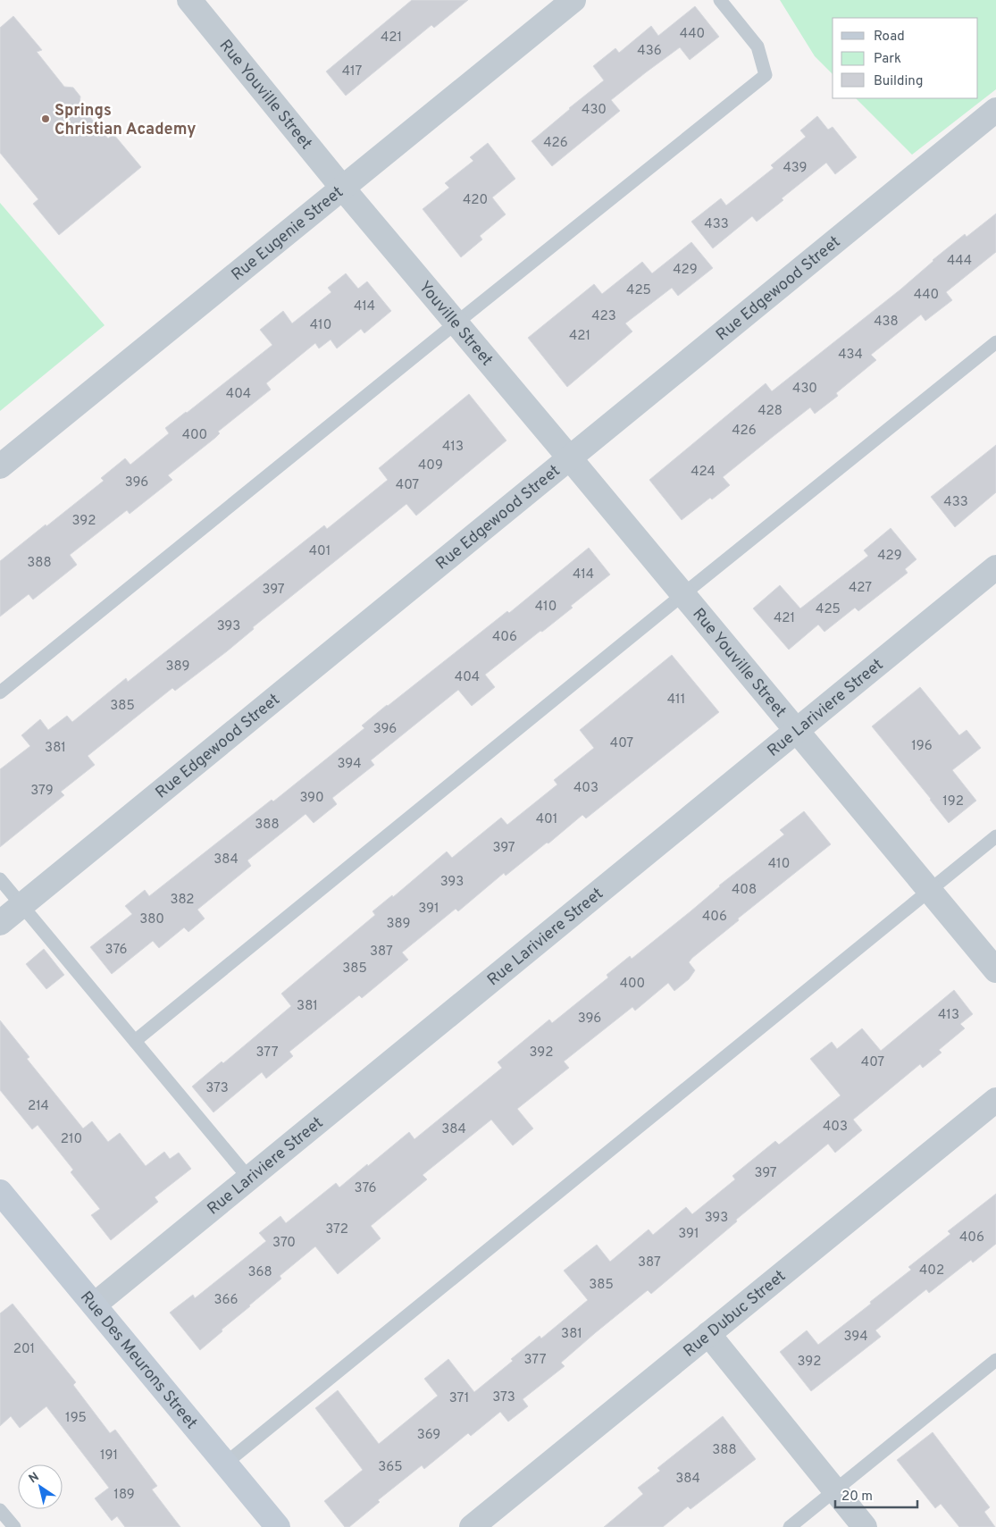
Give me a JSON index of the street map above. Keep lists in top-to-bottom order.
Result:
{
  "streets": {
    "street": [
      "Rue Youville Street",
      "Rue Eugenie Street",
      "Rue Edgewood Street",
      "Youville Street",
      "Rue Lariviere Street",
      "Rue Dubuc Street",
      "Rue Des Meurons Street"
    ]
  },
  "crossings": [
    ["Rue Youville Street", "Rue Eugenie Street"],
    ["Rue Youville Street", "Rue Edgewood Street"],
    ["Rue Youville Street", "Youville Street"],
    ["Rue Youville Street", "Rue Lariviere Street"],
    ["Rue Eugenie Street", "Youville Street"],
    ["Rue Edgewood Street", "Youville Street"],
    ["Rue Lariviere Street", "Rue Des Meurons Street"]
  ],
  "places": ["Springs Christian Academy"],
  "house_numbers": [
    "440",
    "421",
    "436",
    "417",
    "430",
    "426",
    "439",
    "420",
    "433",
    "444",
    "429",
    "425",
    "440",
    "414",
    "423",
    "438",
    "410",
    "421",
    "434",
    "430",
    "404",
    "428",
    "426",
    "400",
    "413",
    "409",
    "424",
    "396",
    "407",
    "433",
    "392",
    "401",
    "429",
    "388",
    "414",
    "427",
    "397",
    "410",
    "425",
    "421",
    "393",
    "406",
    "389",
    "404",
    "411",
    "385",
    "396",
    "407",
    "196",
    "381",
    "394",
    "403",
    "379",
    "390",
    "192",
    "401",
    "388",
    "397",
    "384",
    "410",
    "393",
    "408",
    "382",
    "391",
    "406",
    "380",
    "389",
    "376",
    "387",
    "385",
    "400",
    "381",
    "413",
    "396",
    "377",
    "392",
    "407",
    "373",
    "214",
    "403",
    "384",
    "210",
    "397",
    "376",
    "393",
    "372",
    "391",
    "406",
    "370",
    "387",
    "402",
    "368",
    "385",
    "366",
    "381",
    "394",
    "201",
    "377",
    "392",
    "373",
    "371",
    "195",
    "369",
    "388",
    "191",
    "365",
    "384",
    "189"
  ],
  "legend": ["Road", "Park", "Building"],
  "scale_bar": "20 m",
  "north": "top left"
}
